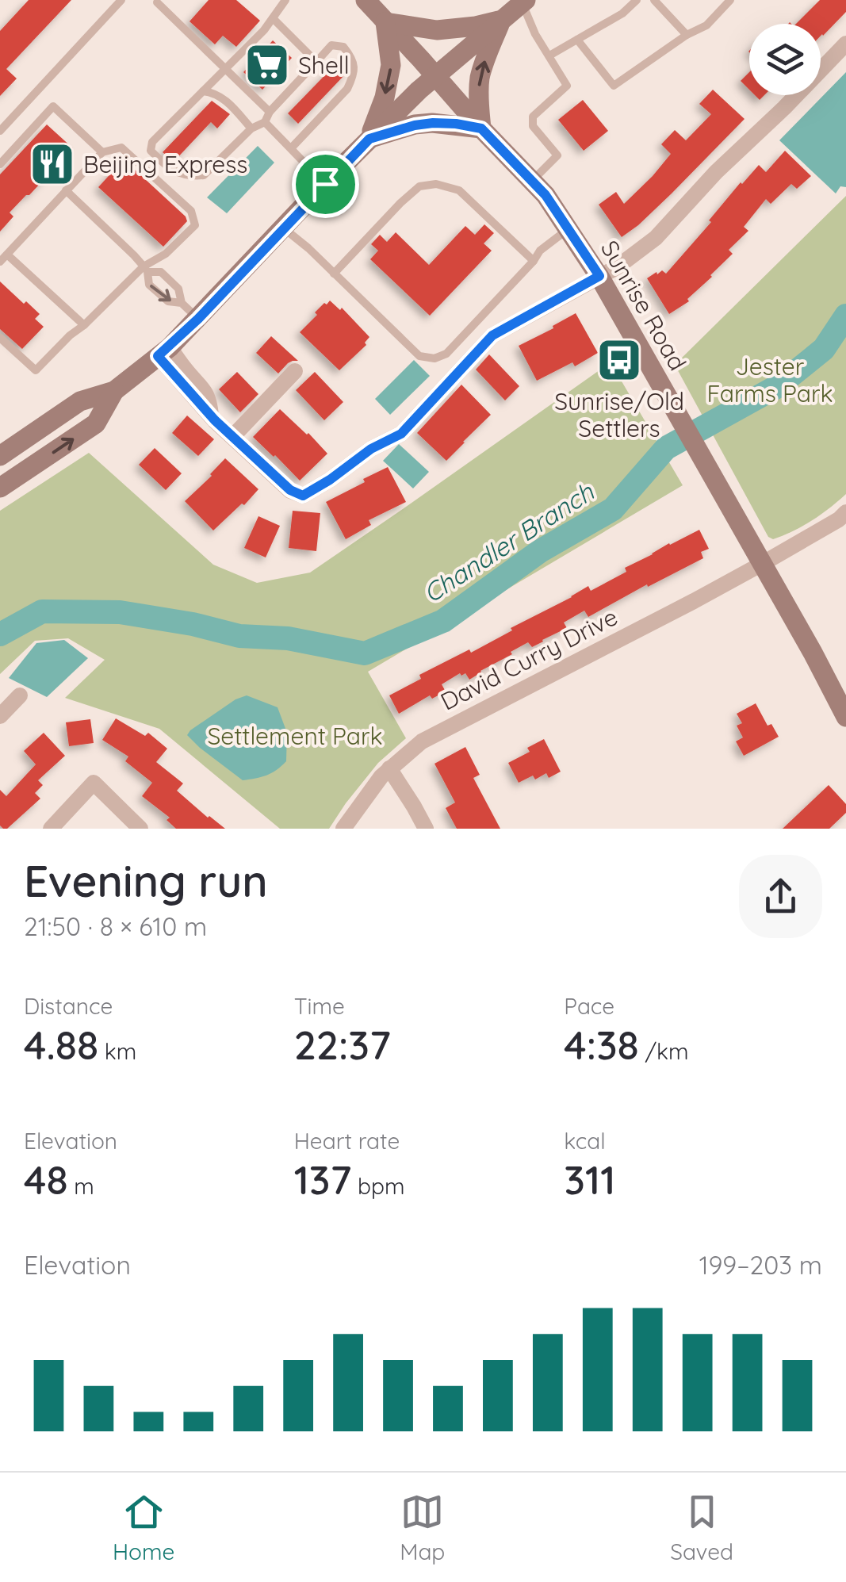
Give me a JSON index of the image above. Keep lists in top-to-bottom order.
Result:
{
  "streets": {
    "main road": ["Sunrise Road"],
    "street": ["David Curry Drive"]
  },
  "crossings": [
    ["Sunrise Road", "David Curry Drive"]
  ],
  "water": ["Chandler Branch"],
  "parks": ["Jester Farms Park", "Settlement Park"],
  "places": {
    "supermarket": ["Shell"],
    "restaurant": ["Beijing Express"],
    "bus stop": ["Sunrise/Old Settlers"]
  },
  "page": {
    "heading": ["Evening run", "21:50 · 8 × 610 m"],
    "stats": [
      ["Distance", "4.88 km"],
      ["Time", "22:37"],
      ["Pace", "4:38 /km"],
      ["Elevation", "48 m"],
      ["Heart rate", "137 bpm"],
      ["kcal", "311"]
    ],
    "chart": ["Elevation", "199–203 m"],
    "tabs": ["Home", "Map", "Saved"]
  }
}
